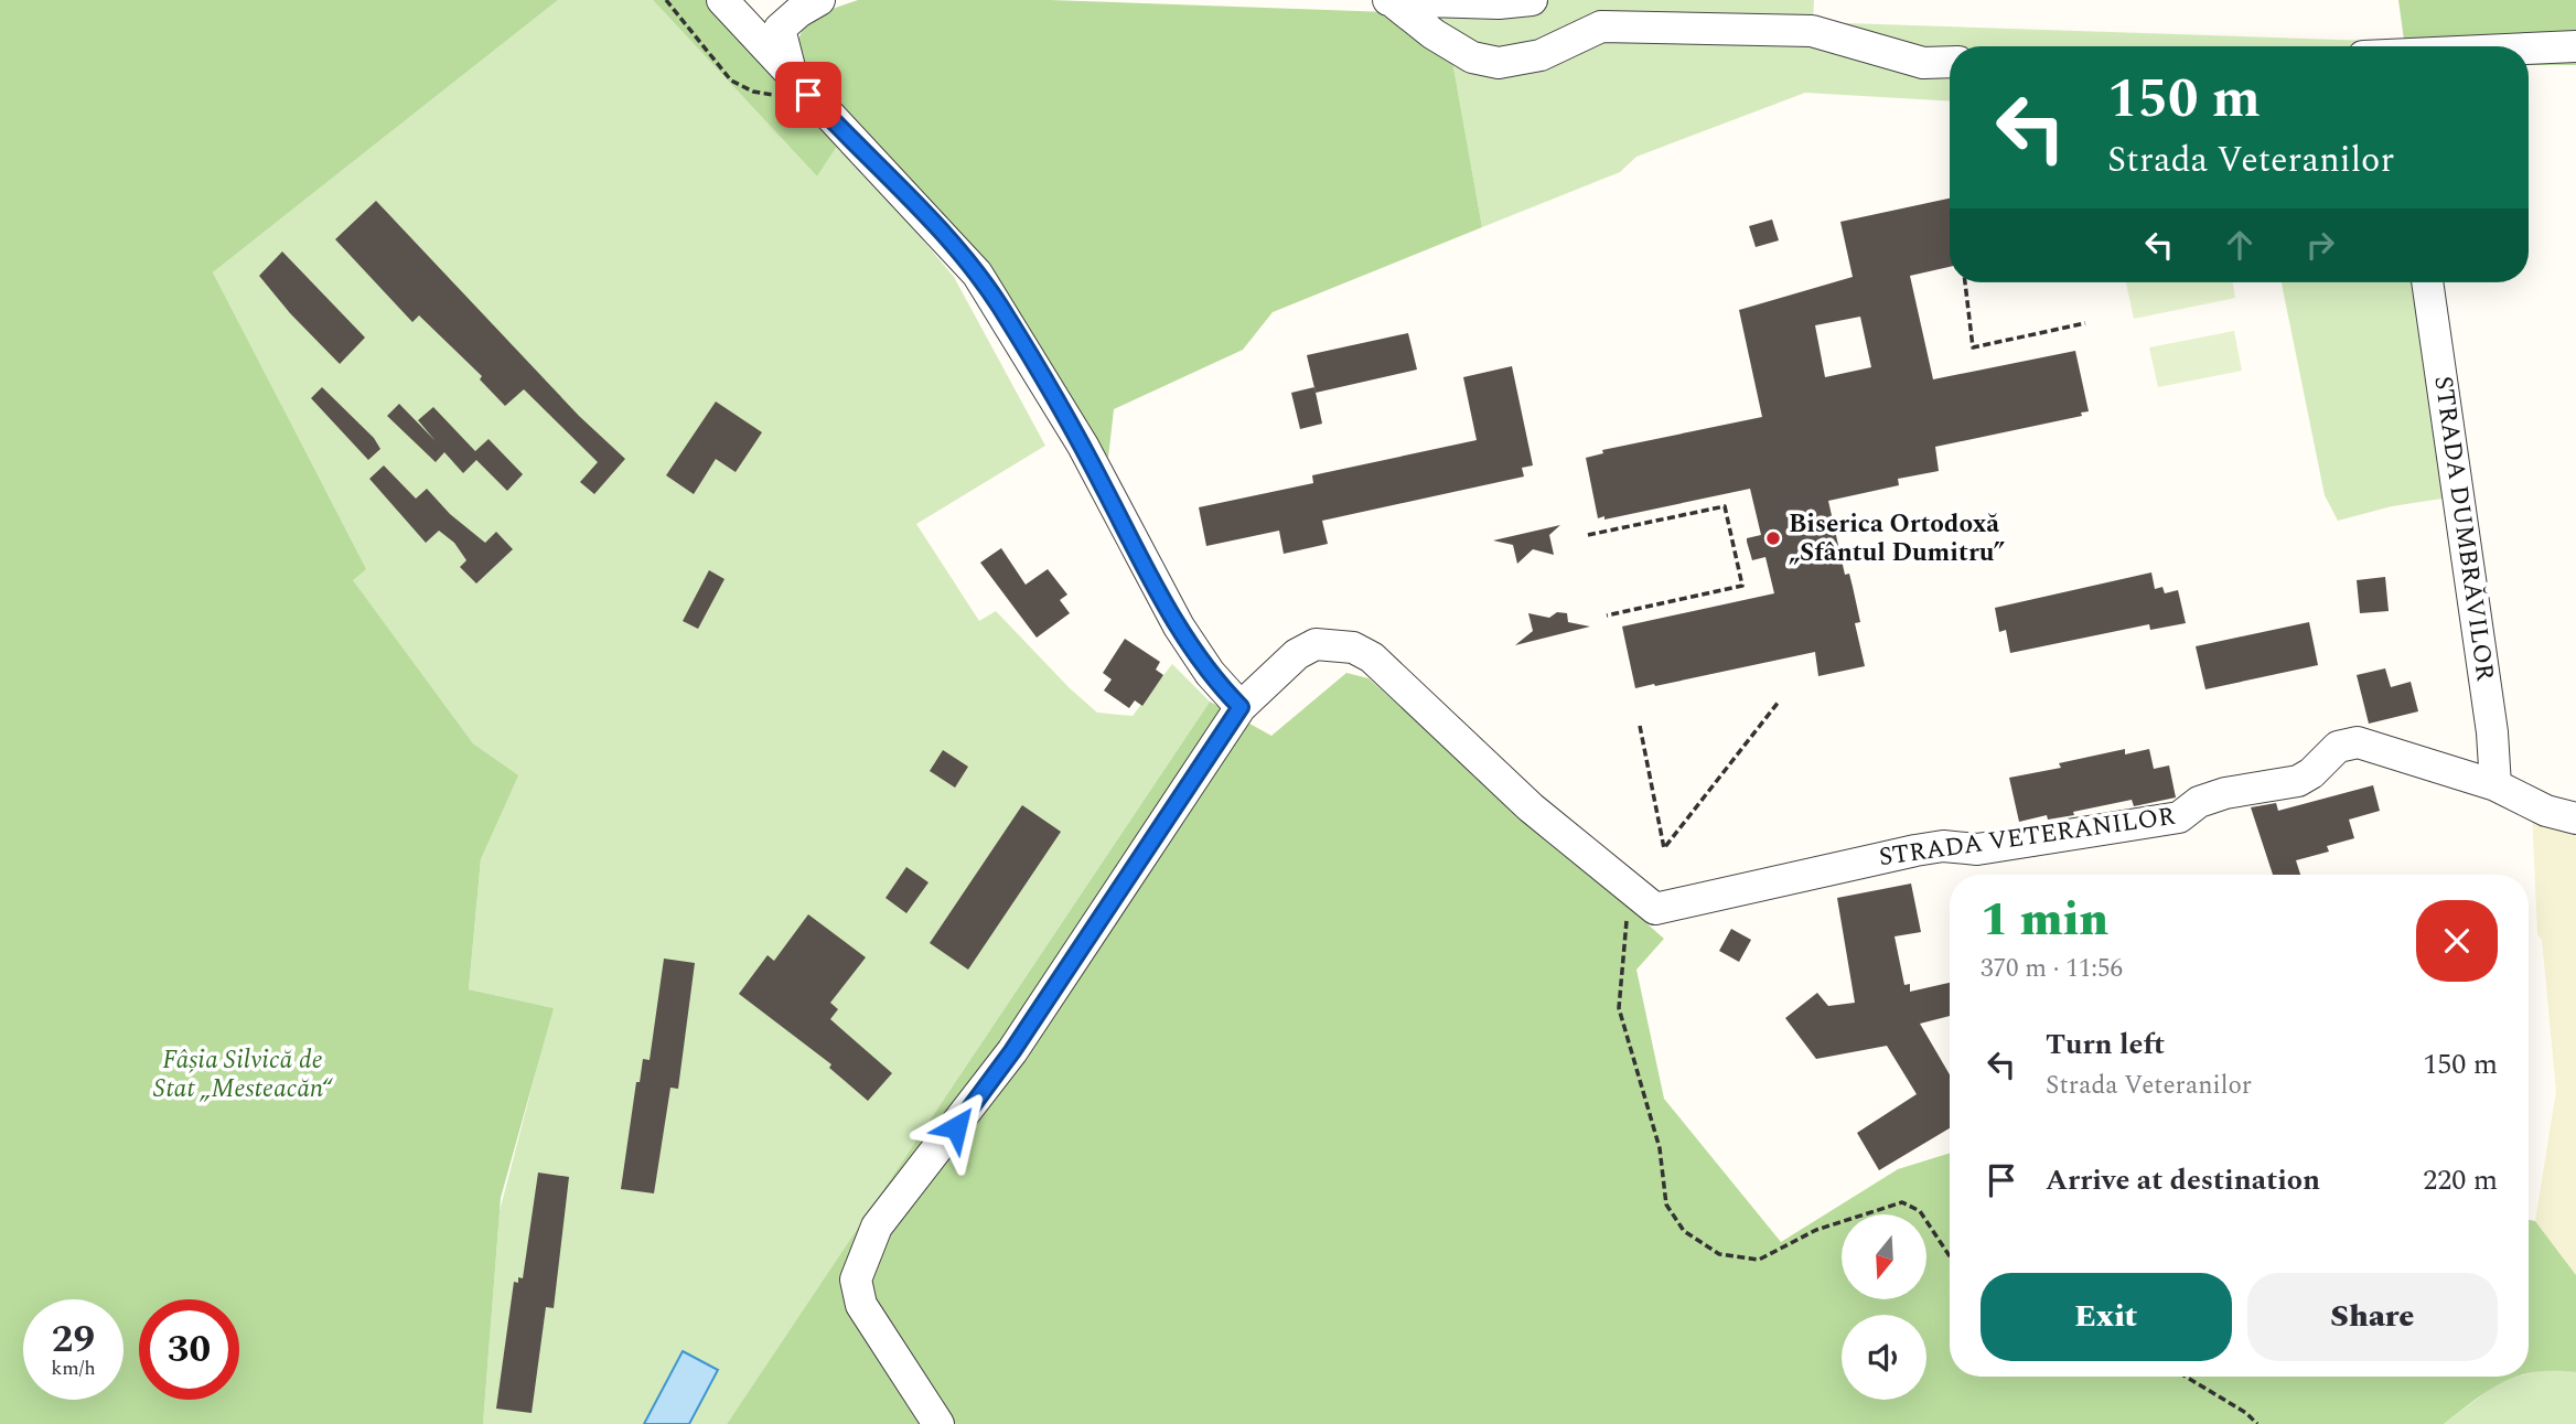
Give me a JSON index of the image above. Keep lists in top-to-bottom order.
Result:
{
  "streets": {
    "street": ["STRADA DUMBRĂVILOR", "STRADA VETERANILOR"]
  },
  "crossings": [
    ["STRADA DUMBRĂVILOR", "STRADA VETERANILOR"]
  ],
  "parks": ["Fâșia Silvică de Stat „Mesteacăn“"],
  "places": ["Biserica Ortodoxă „Sfântul Dumitru”"],
  "north": "bottom",
  "page": {
    "turn": ["150 m", "Strada Veteranilor"],
    "heading": ["1 min", "370 m · 11:56"],
    "list": [
      {
        "name": "Turn left",
        "note": "Strada Veteranilor",
        "value": "150 m"
      },
      {
        "name": "Arrive at destination",
        "value": "220 m"
      }
    ],
    "buttons": ["Exit", "Share"],
    "speed": "29 km/h",
    "limit": "30"
  }
}
